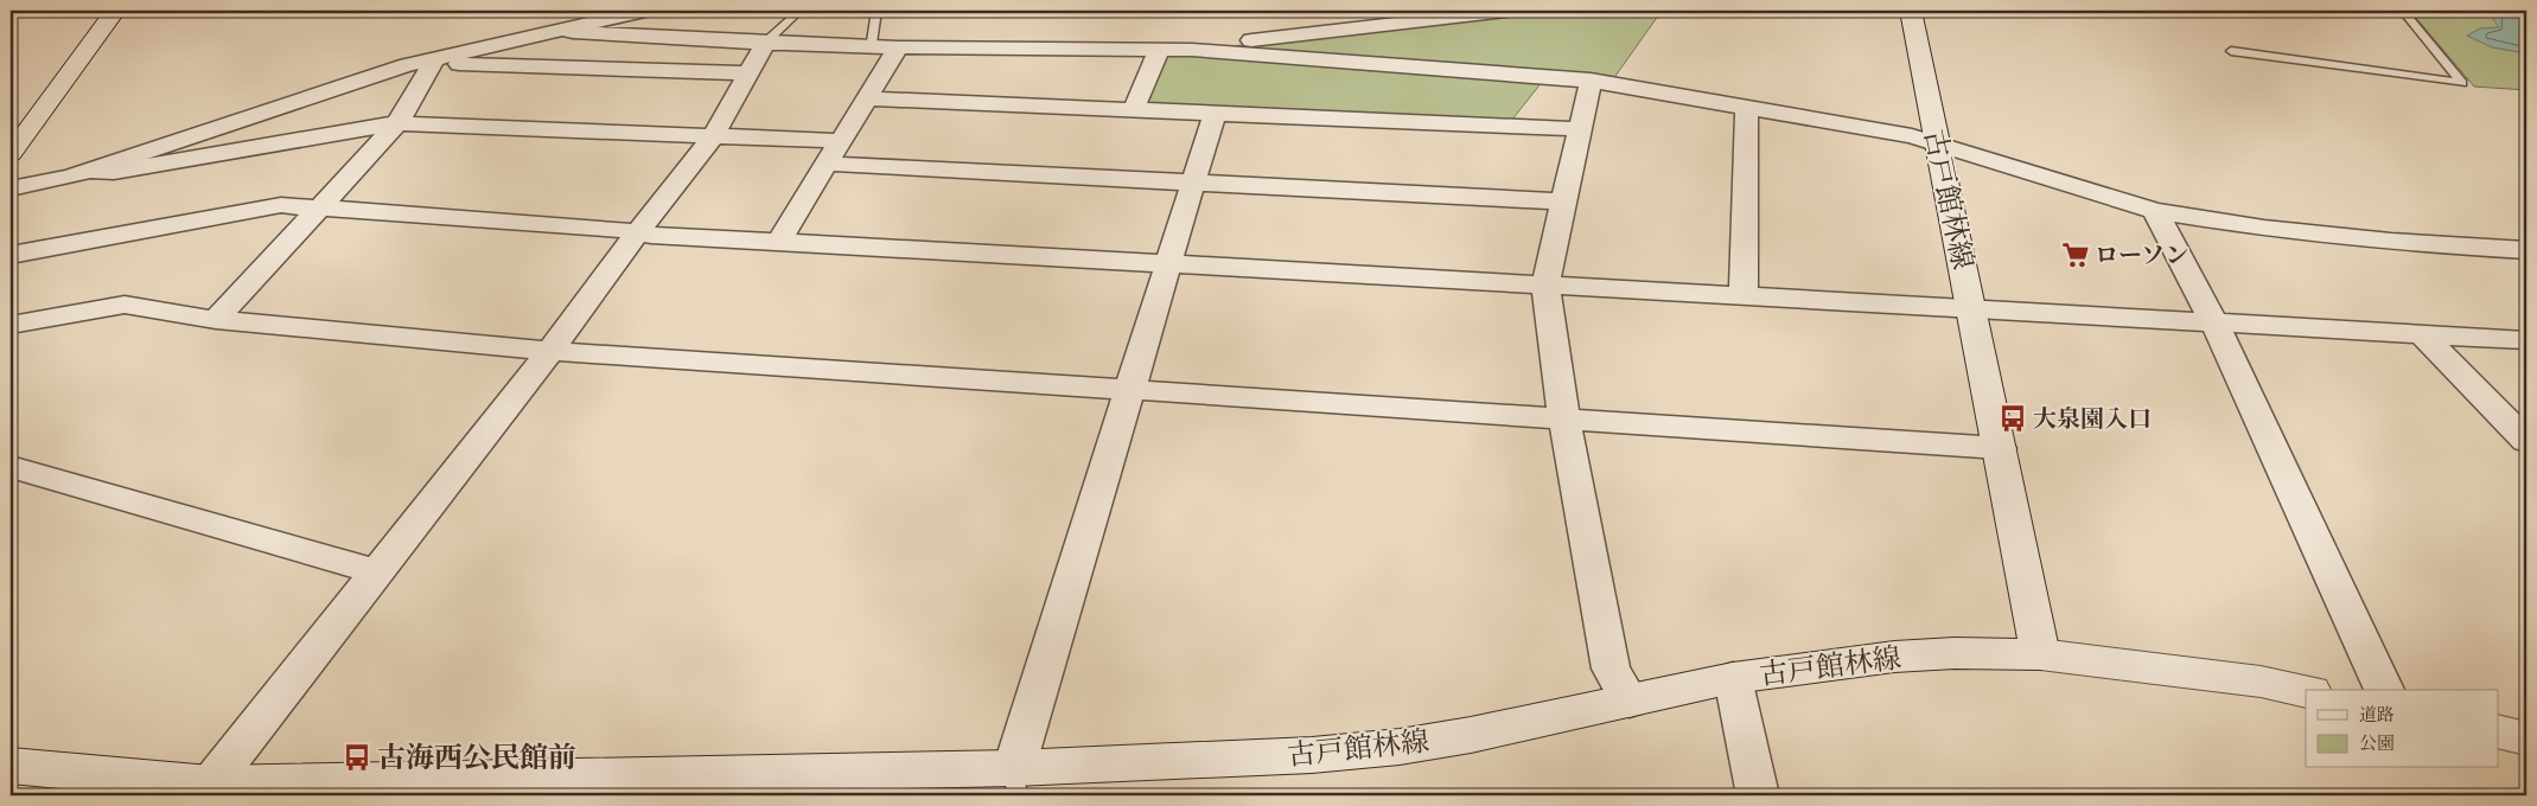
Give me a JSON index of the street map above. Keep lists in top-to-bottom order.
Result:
{
  "streets": {
    "main road": ["古戸館林線"]
  },
  "places": {
    "supermarket": ["ローソン"],
    "bus stop": ["大泉園入口", "古海西公民館前"]
  },
  "legend": ["道路", "公園"]
}
